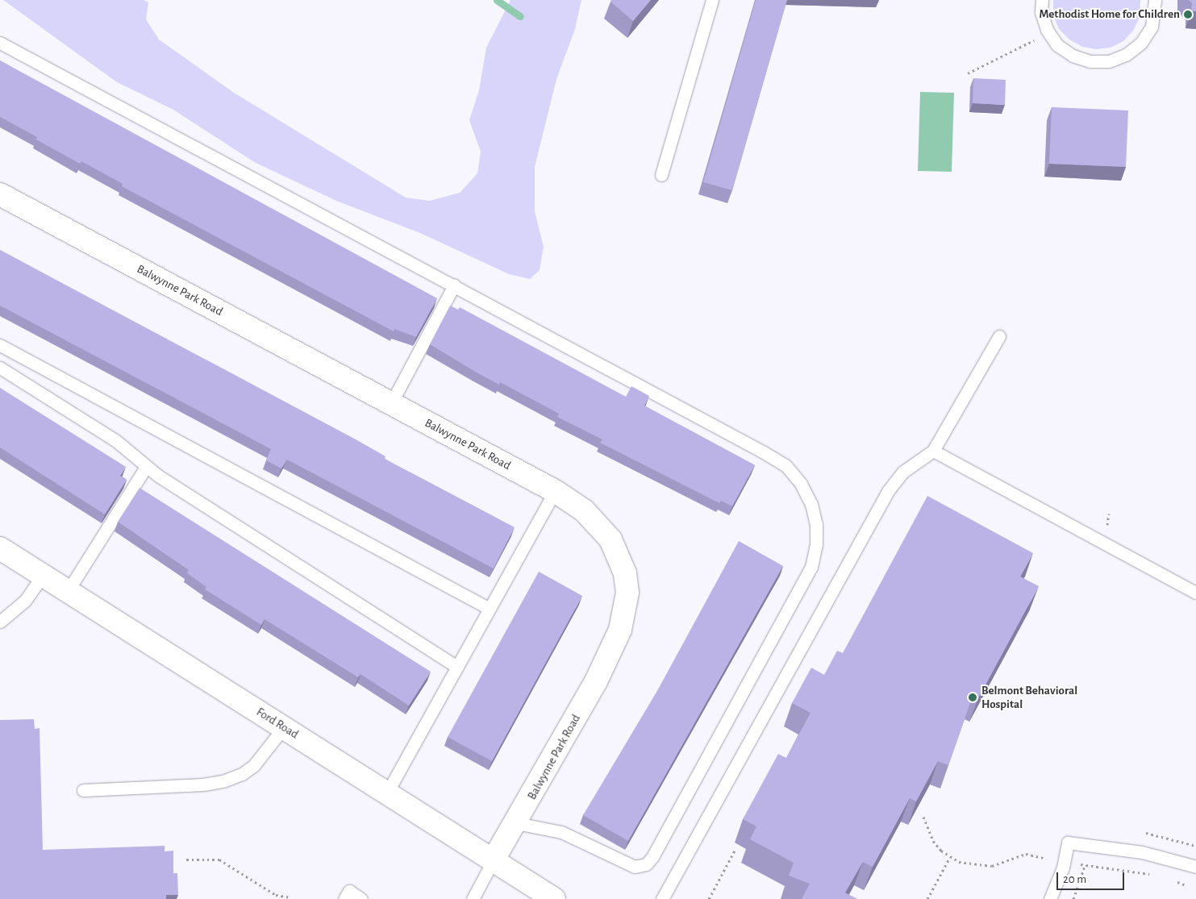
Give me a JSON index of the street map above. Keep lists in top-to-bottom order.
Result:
{
  "streets": {
    "street": ["Balwynne Park Road", "Ford Road"]
  },
  "crossings": [
    ["Balwynne Park Road", "Ford Road"]
  ],
  "places": ["Methodist Home for Children", "Belmont Behavioral Hospital"],
  "scale_bar": "20 m"
}
